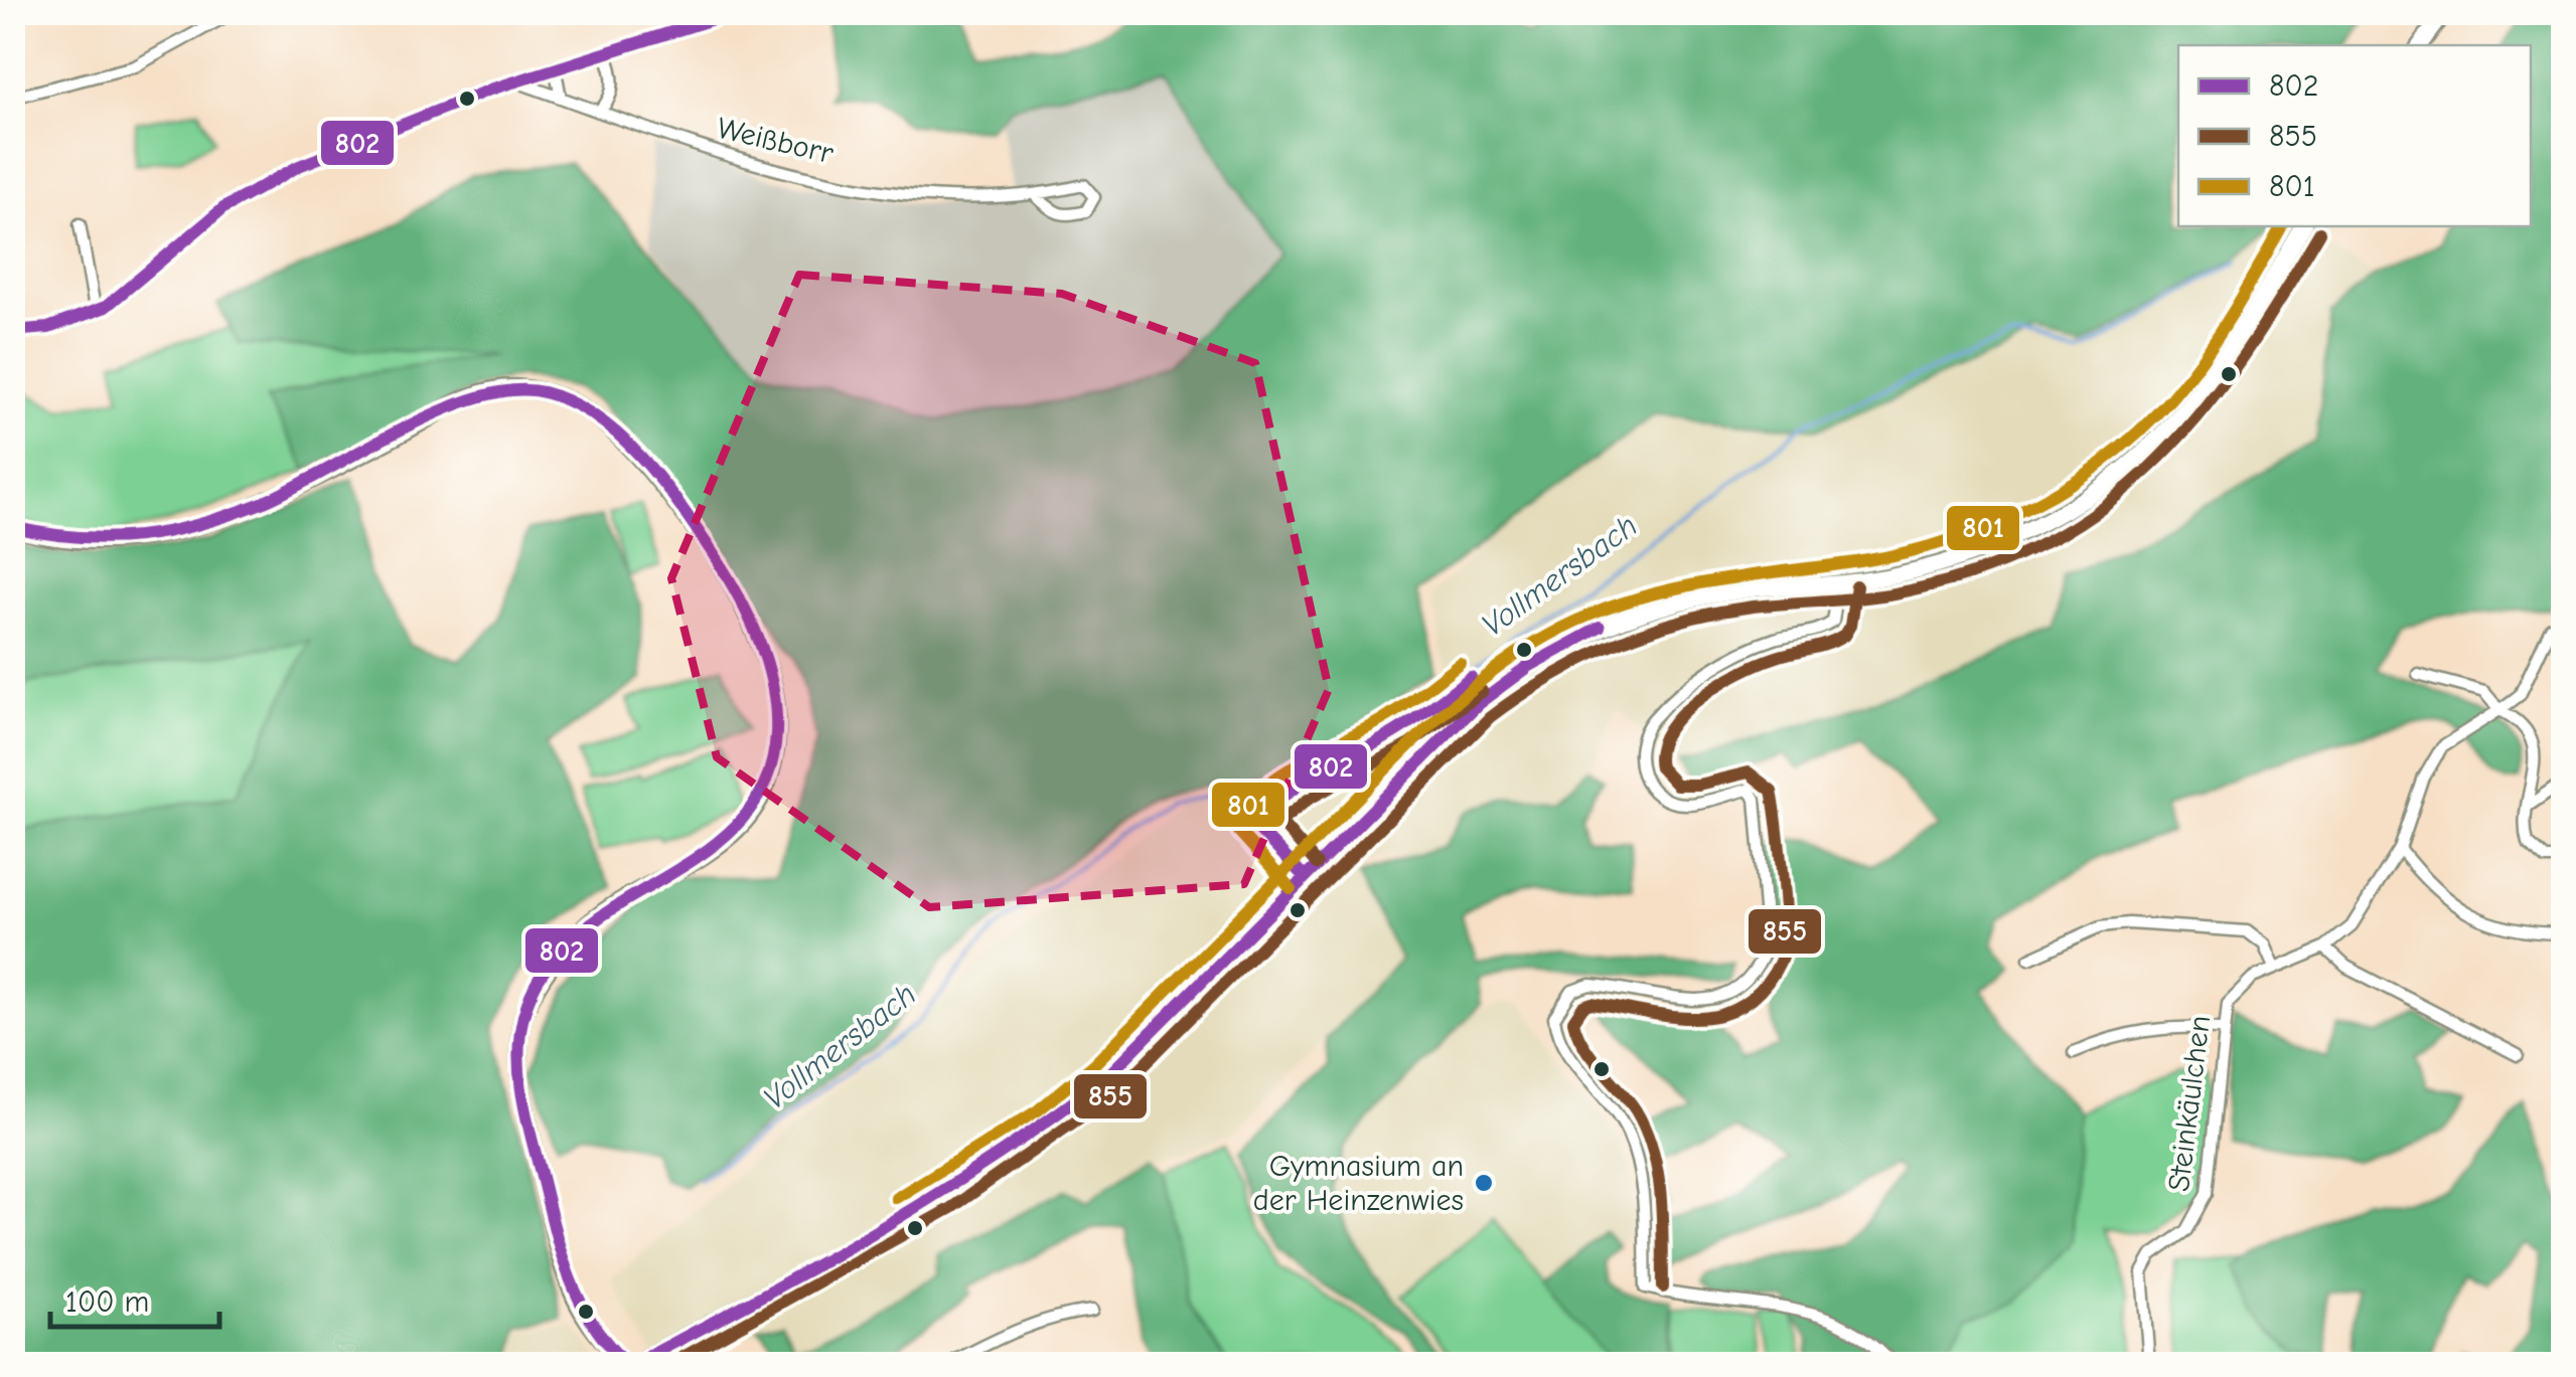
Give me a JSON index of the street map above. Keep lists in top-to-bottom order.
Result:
{
  "streets": {
    "street": ["Weißborr", "Steinkäulchen"]
  },
  "water": ["Vollmersbach"],
  "places": ["Gymnasium an der Heinzenwies"],
  "lines": ["transit line 802", "transit line 801", "transit line 855"],
  "legend": ["802", "855", "801"],
  "scale_bar": "100 m"
}
